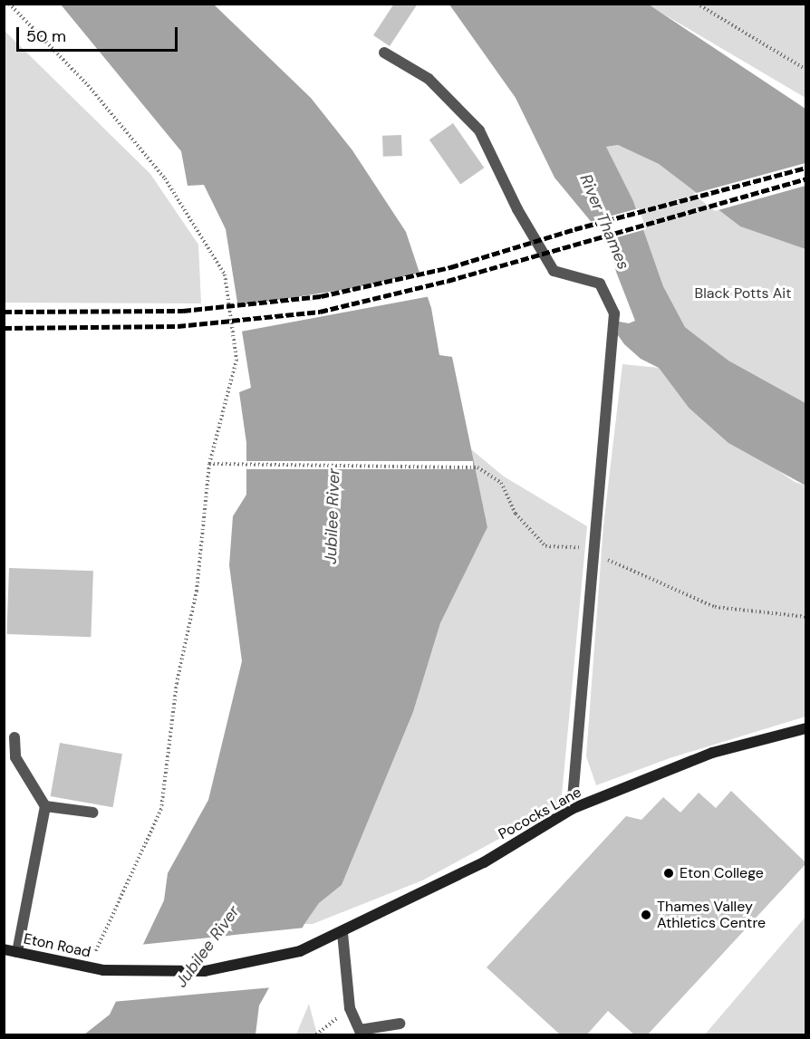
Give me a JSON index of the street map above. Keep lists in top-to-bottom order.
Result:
{
  "streets": {
    "main road": ["Pococks Lane", "Eton Road"]
  },
  "crossings": [
    ["Pococks Lane", "Eton Road"]
  ],
  "water": ["River Thames", "Jubilee River"],
  "parks": ["Black Potts Ait"],
  "places": ["Eton College", "Thames Valley Athletics Centre"],
  "scale_bar": "50 m"
}
